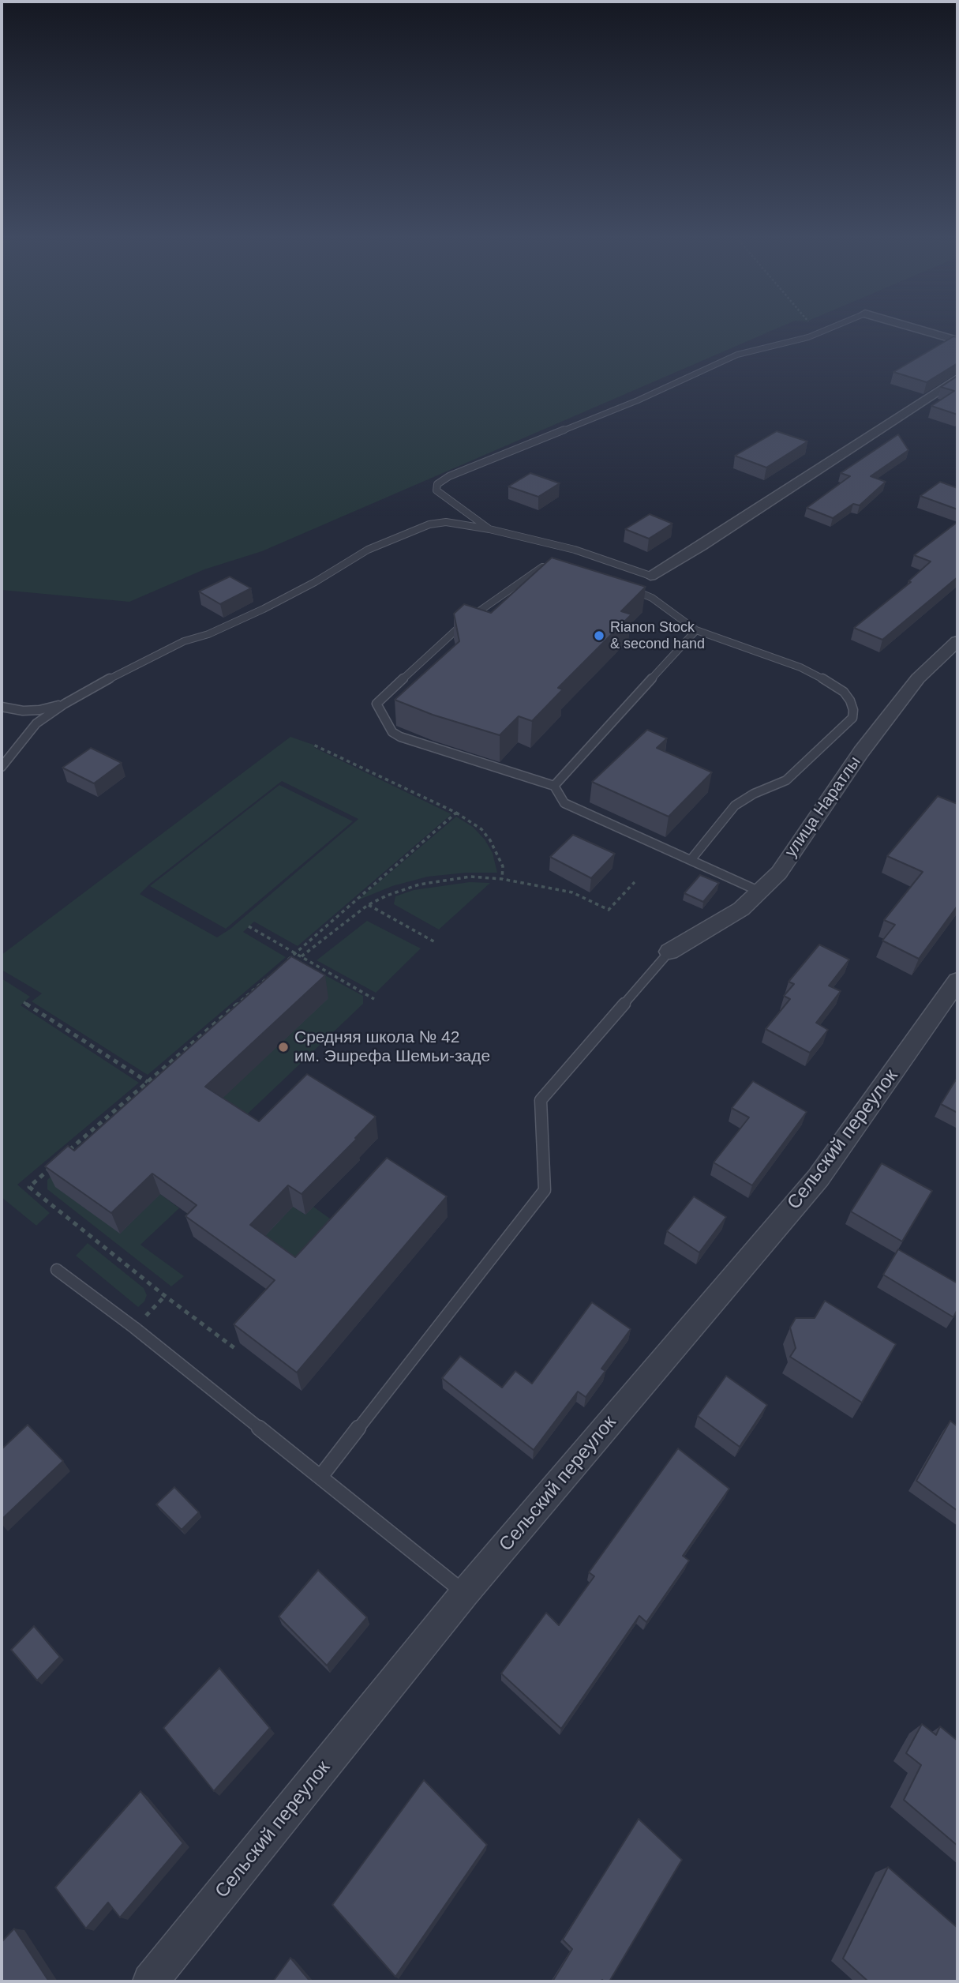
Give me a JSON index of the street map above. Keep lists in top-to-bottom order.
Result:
{
  "streets": {
    "street": ["улица Наратлы", "Сельский переулок"]
  },
  "places": ["Rianon Stock & second hand", "Средняя школа № 42 им. Эшрефа Шемьи-заде"]
}
